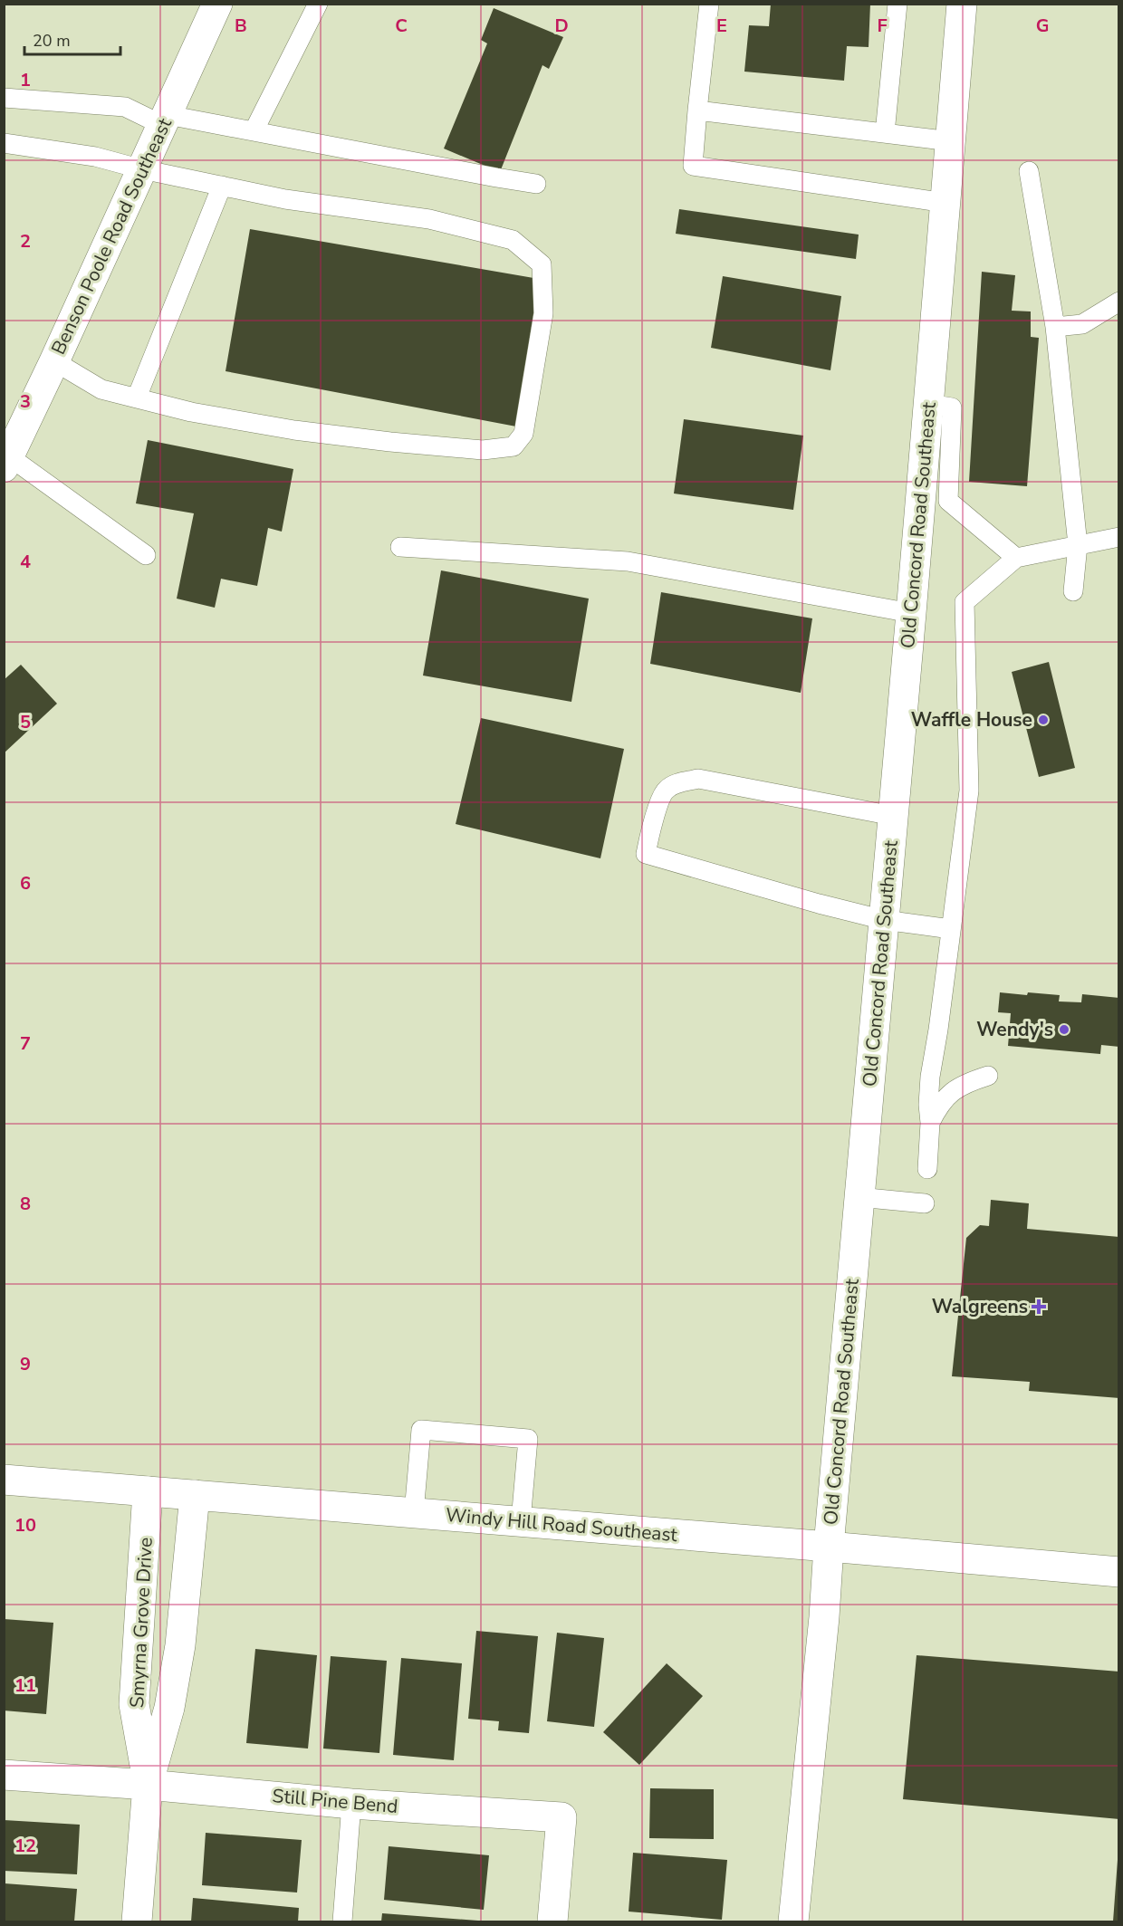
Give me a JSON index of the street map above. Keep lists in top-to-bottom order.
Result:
{
  "streets": {
    "street": [
      "Benson Poole Road Southeast",
      "Old Concord Road Southeast",
      "Windy Hill Road Southeast",
      "Smyrna Grove Drive",
      "Still Pine Bend"
    ]
  },
  "crossings": [
    ["Old Concord Road Southeast", "Windy Hill Road Southeast"],
    ["Windy Hill Road Southeast", "Smyrna Grove Drive"],
    ["Smyrna Grove Drive", "Still Pine Bend"]
  ],
  "places": {
    "other": ["Waffle House", "Wendy's"],
    "health": ["Walgreens"]
  },
  "scale_bar": "20 m",
  "grid": {
    "columns": [
      "B",
      "C",
      "D",
      "E",
      "F",
      "G"
    ],
    "rows": [
      "1",
      "2",
      "3",
      "4",
      "5",
      "6",
      "7",
      "8",
      "9",
      "10",
      "11",
      "12"
    ]
  }
}
